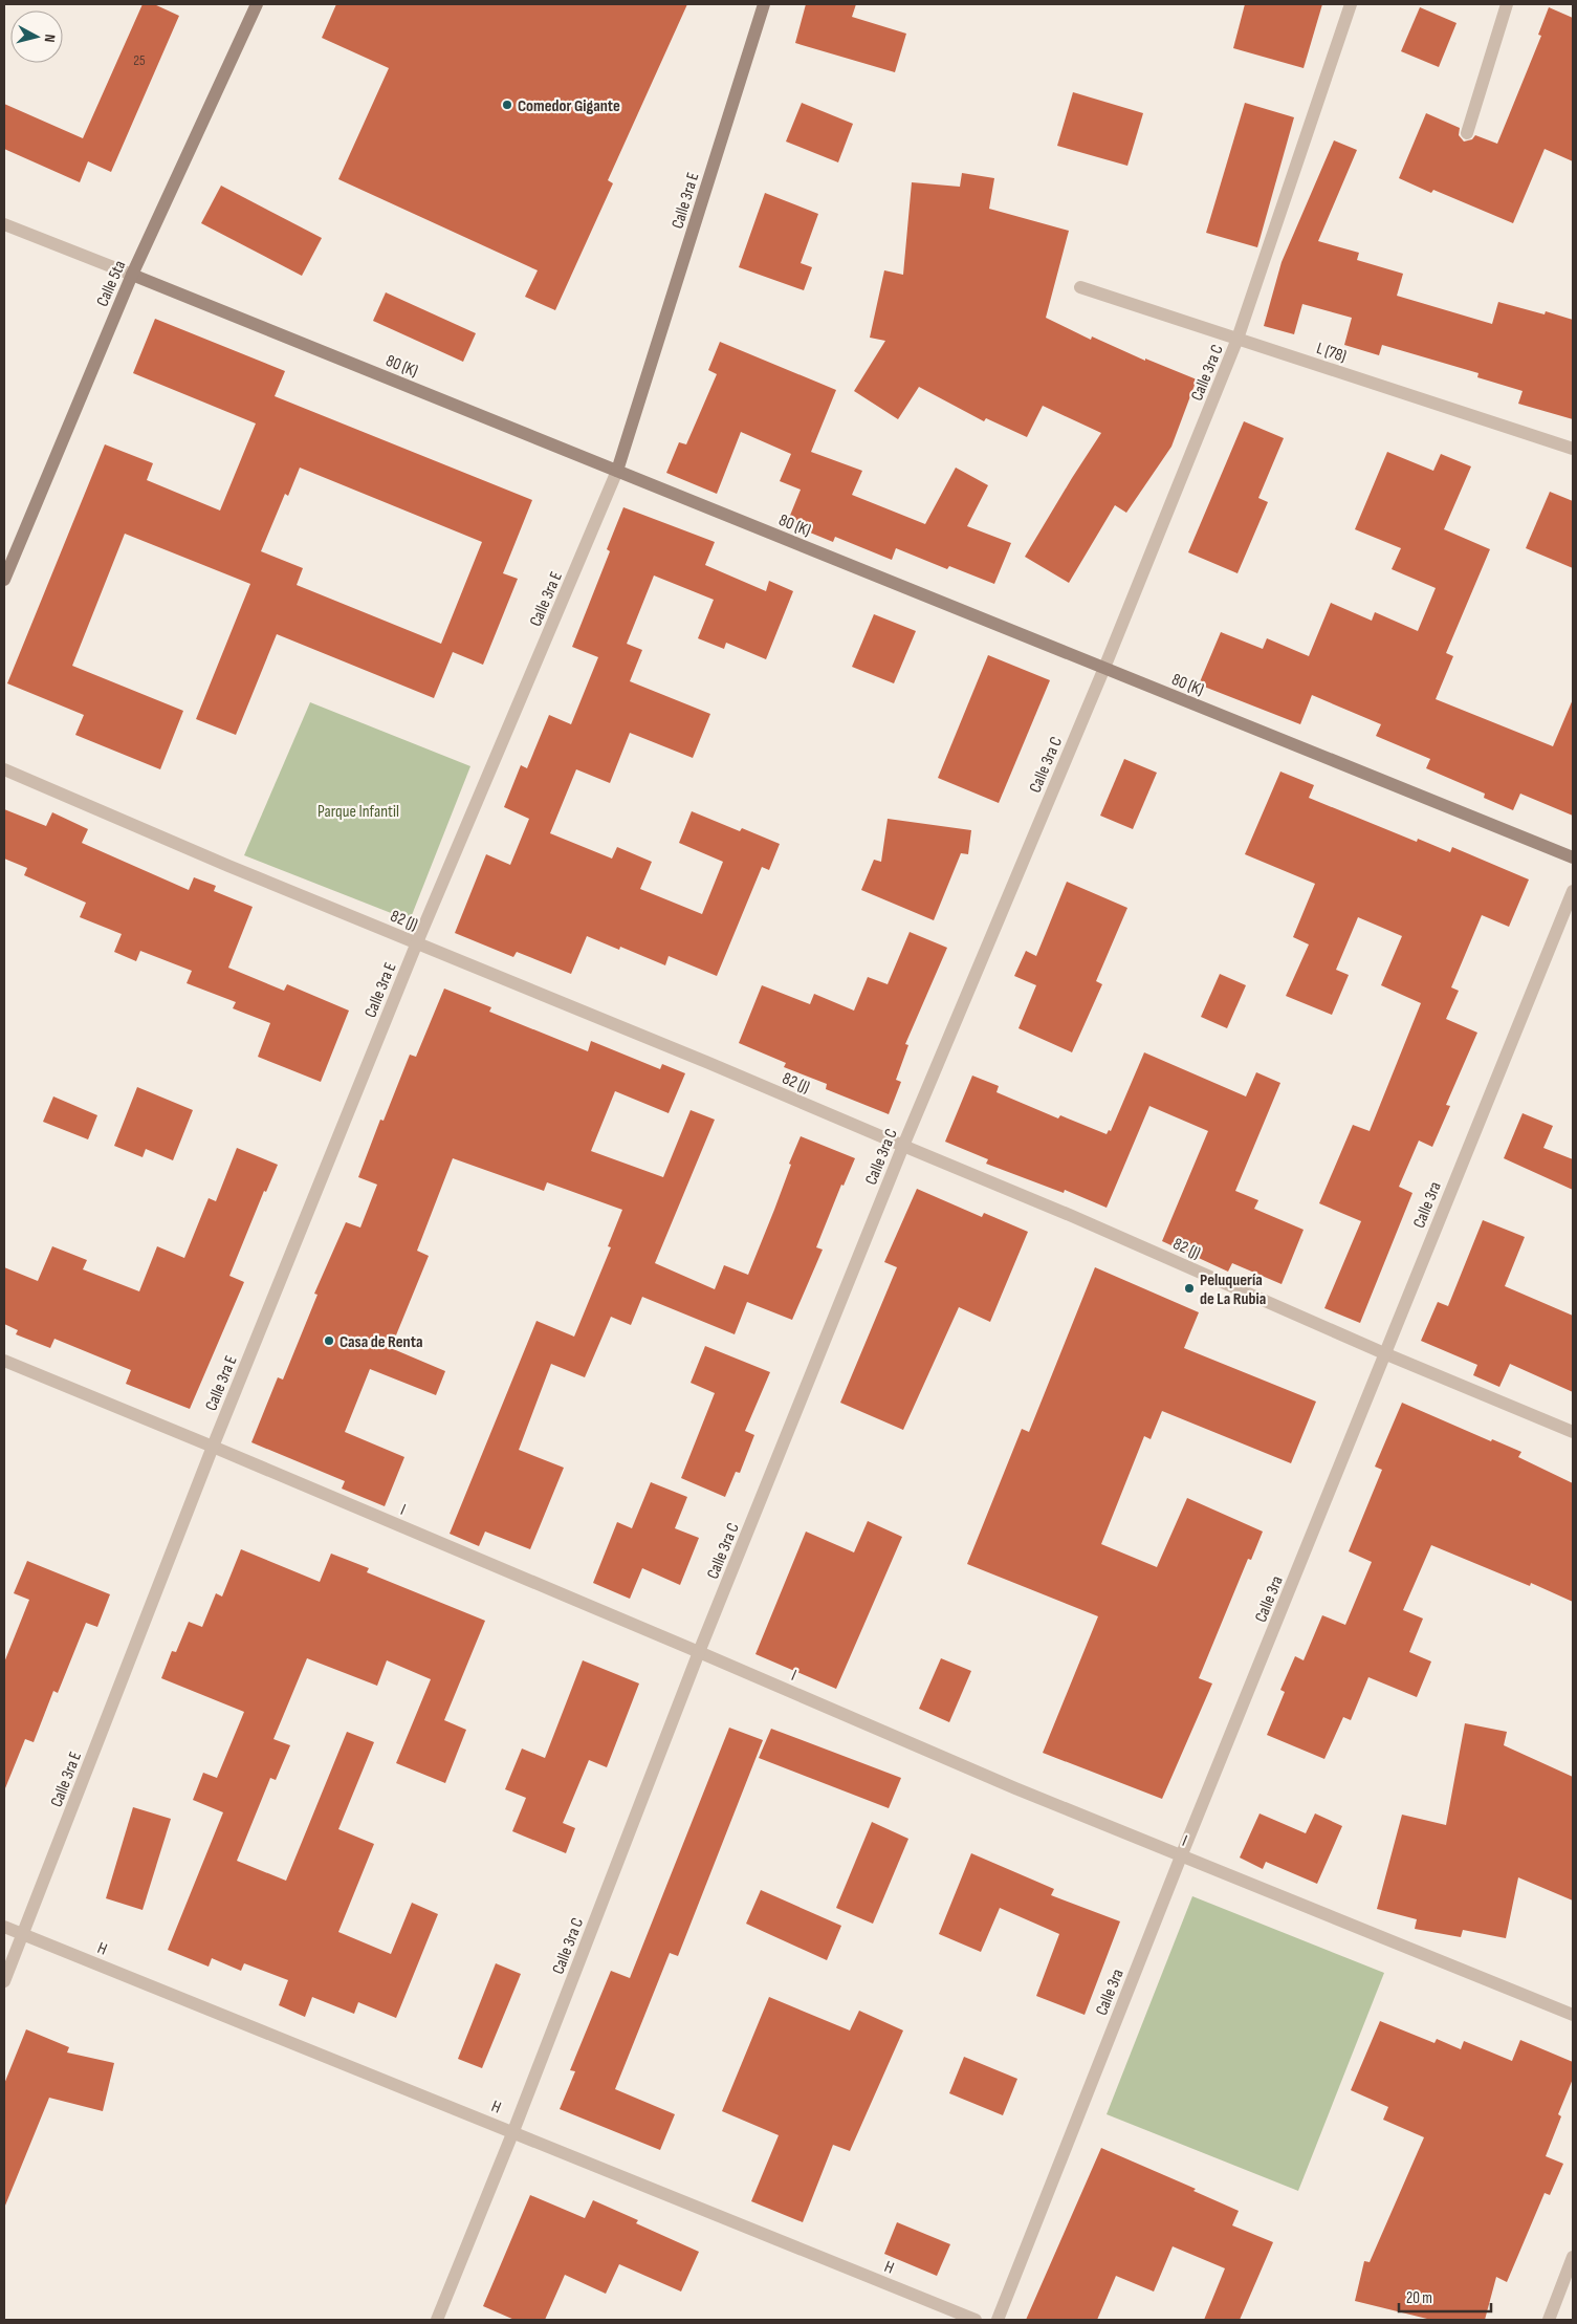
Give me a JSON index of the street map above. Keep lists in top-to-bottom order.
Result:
{
  "streets": {
    "street": [
      "Calle 3ra E",
      "Calle 5ta",
      "L (78)",
      "80 (K)",
      "Calle 3ra C",
      "82 (J)",
      "Calle 3ra",
      "I",
      "H"
    ]
  },
  "crossings": [
    ["Calle 3ra E", "80 (K)"],
    ["Calle 3ra E", "82 (J)"],
    ["Calle 3ra E", "I"],
    ["Calle 3ra E", "H"],
    ["Calle 5ta", "80 (K)"],
    ["L (78)", "Calle 3ra C"],
    ["80 (K)", "Calle 3ra C"],
    ["Calle 3ra C", "82 (J)"],
    ["Calle 3ra C", "I"],
    ["Calle 3ra C", "H"],
    ["82 (J)", "Calle 3ra"],
    ["Calle 3ra", "I"]
  ],
  "parks": ["Parque Infantil"],
  "places": ["Comedor Gigante", "Peluquería de La Rubia", "Casa de Renta"],
  "house_numbers": ["25"],
  "scale_bar": "20 m",
  "north": "right"
}
